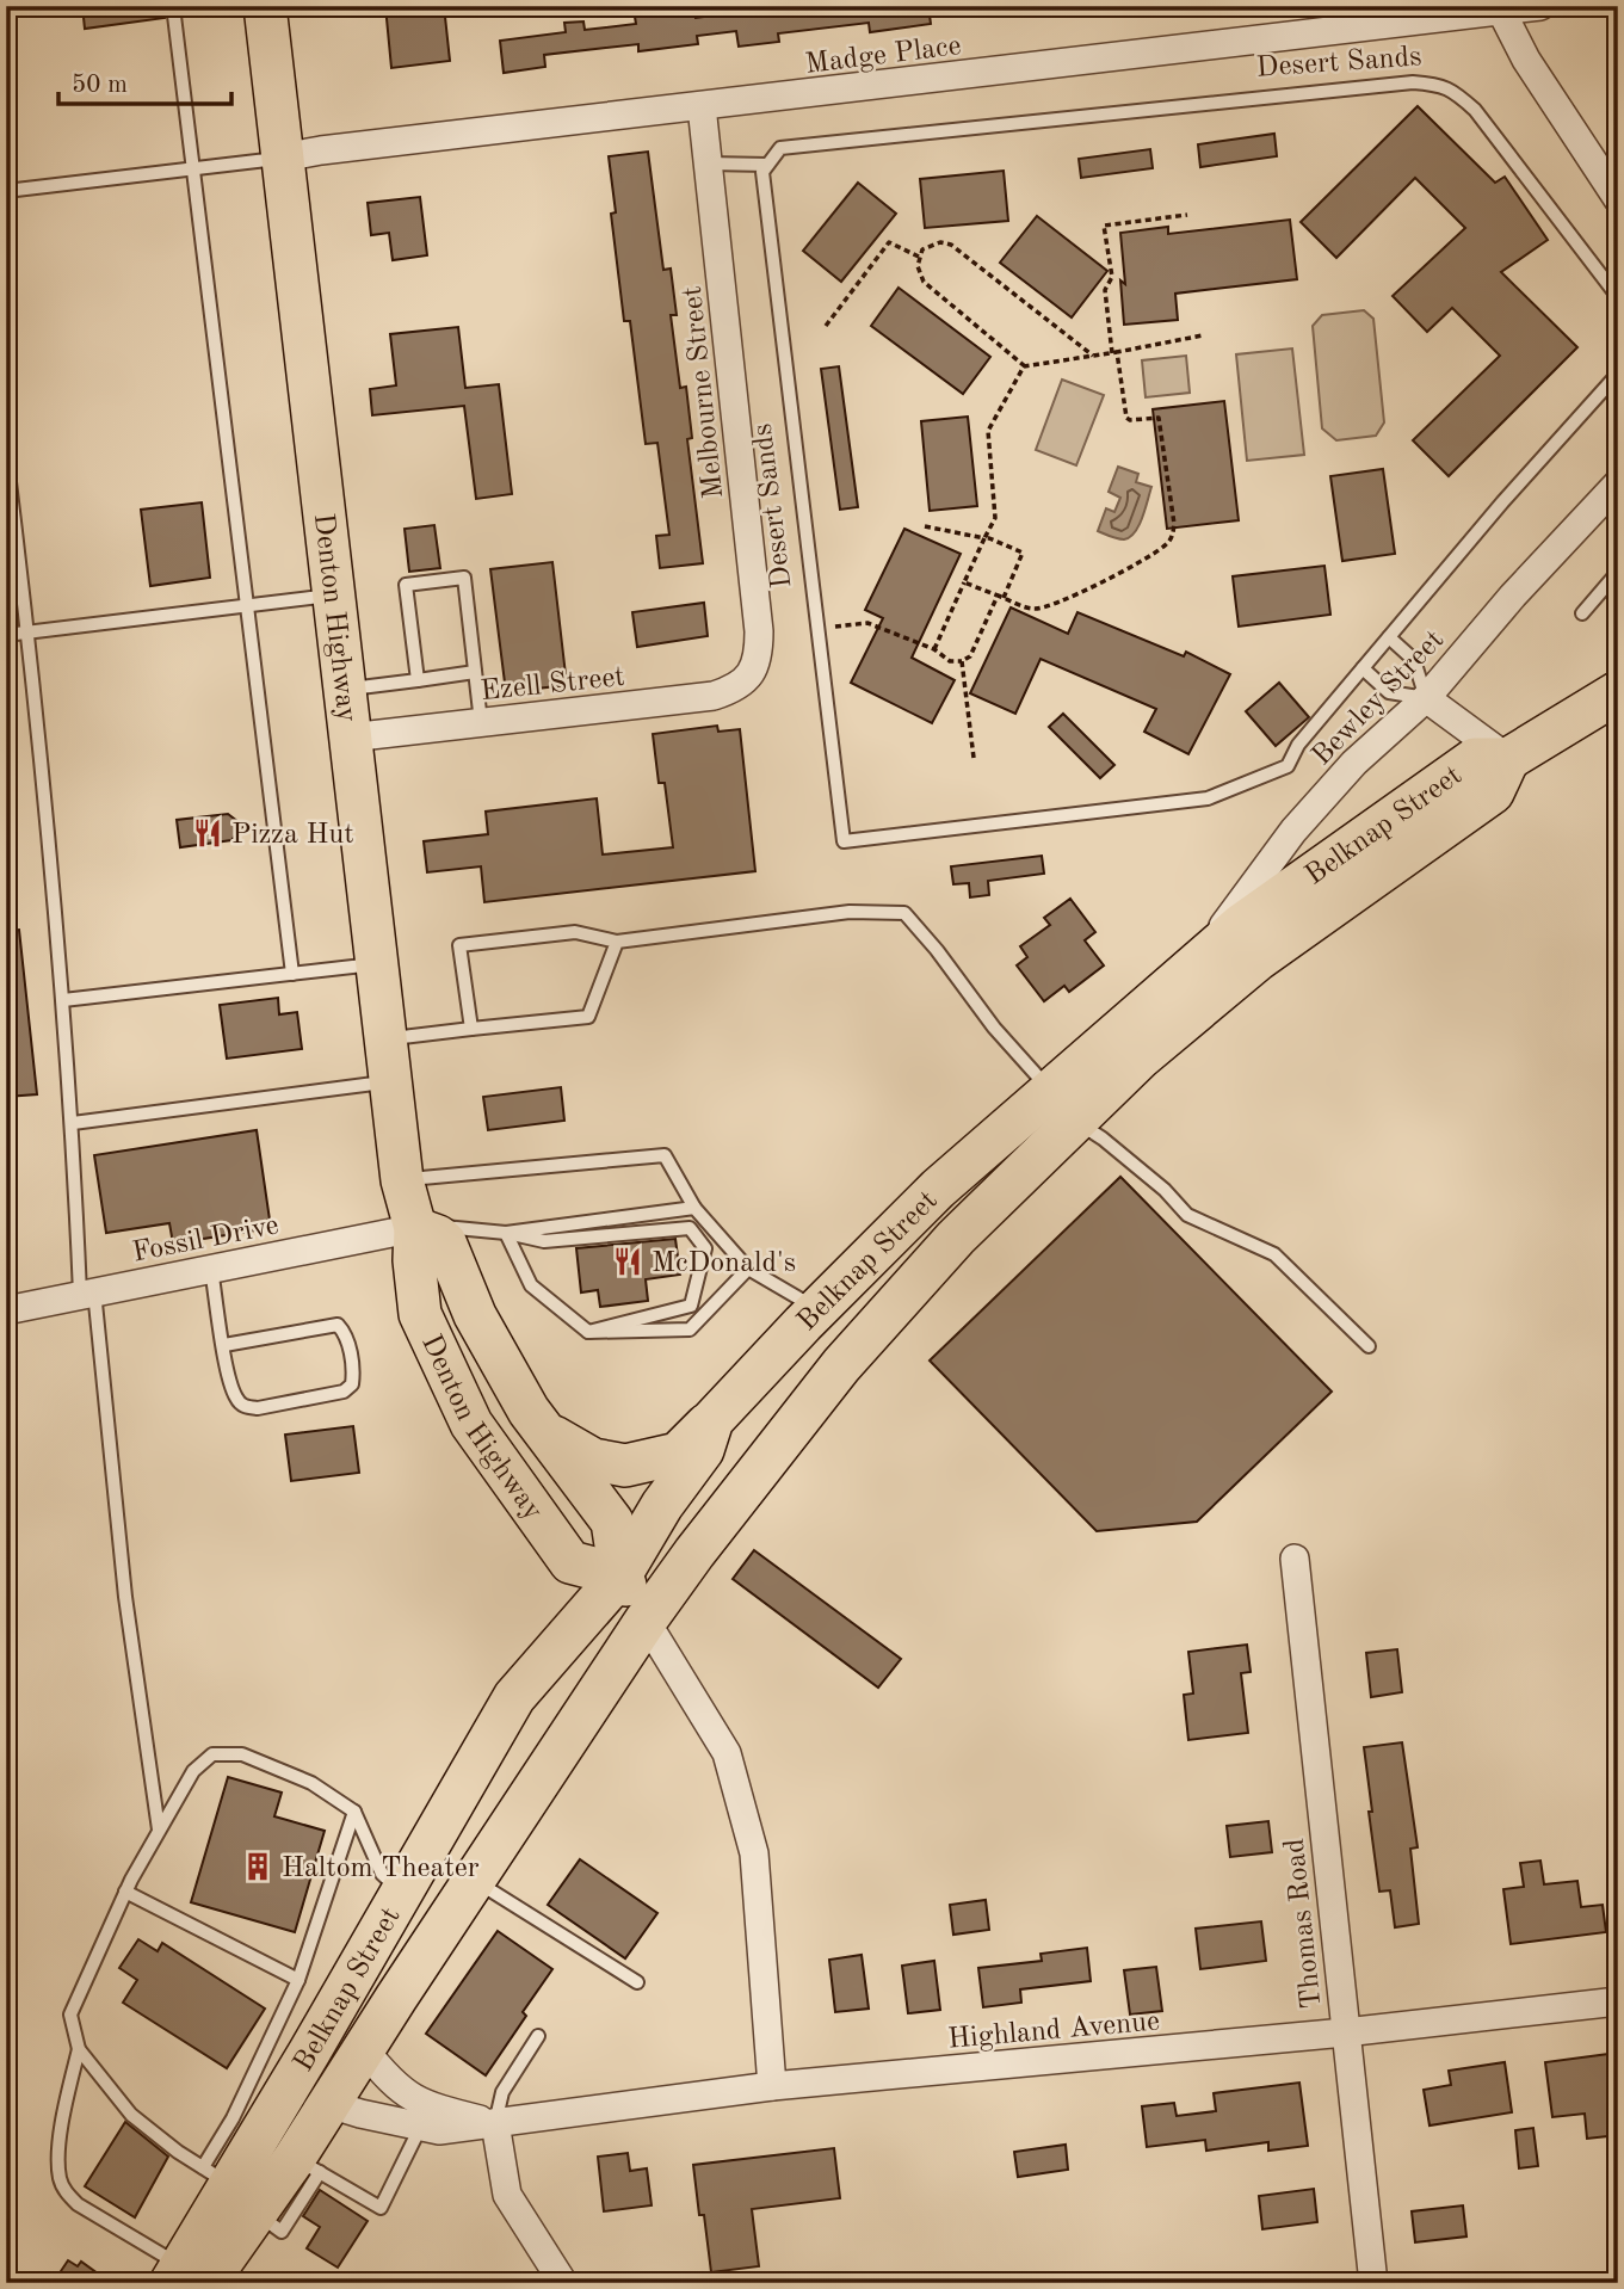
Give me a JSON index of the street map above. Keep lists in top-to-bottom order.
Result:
{
  "streets": {
    "main road": ["Denton Highway", "Belknap Street"],
    "street": [
      "Madge Place",
      "Melbourne Street",
      "Ezell Street",
      "Bewley Street",
      "Fossil Drive",
      "Thomas Road",
      "Highland Avenue"
    ],
    "lane": ["Desert Sands"]
  },
  "crossings": [
    ["Madge Place", "Melbourne Street"],
    ["Madge Place", "Denton Highway"],
    ["Melbourne Street", "Ezell Street"],
    ["Denton Highway", "Ezell Street"],
    ["Denton Highway", "Belknap Street"],
    ["Denton Highway", "Fossil Drive"],
    ["Bewley Street", "Belknap Street"],
    ["Belknap Street", "Highland Avenue"],
    ["Thomas Road", "Highland Avenue"]
  ],
  "places": {
    "restaurant": ["Pizza Hut", "McDonald's"],
    "building": ["Haltom Theater"]
  },
  "scale_bar": "50 m"
}
